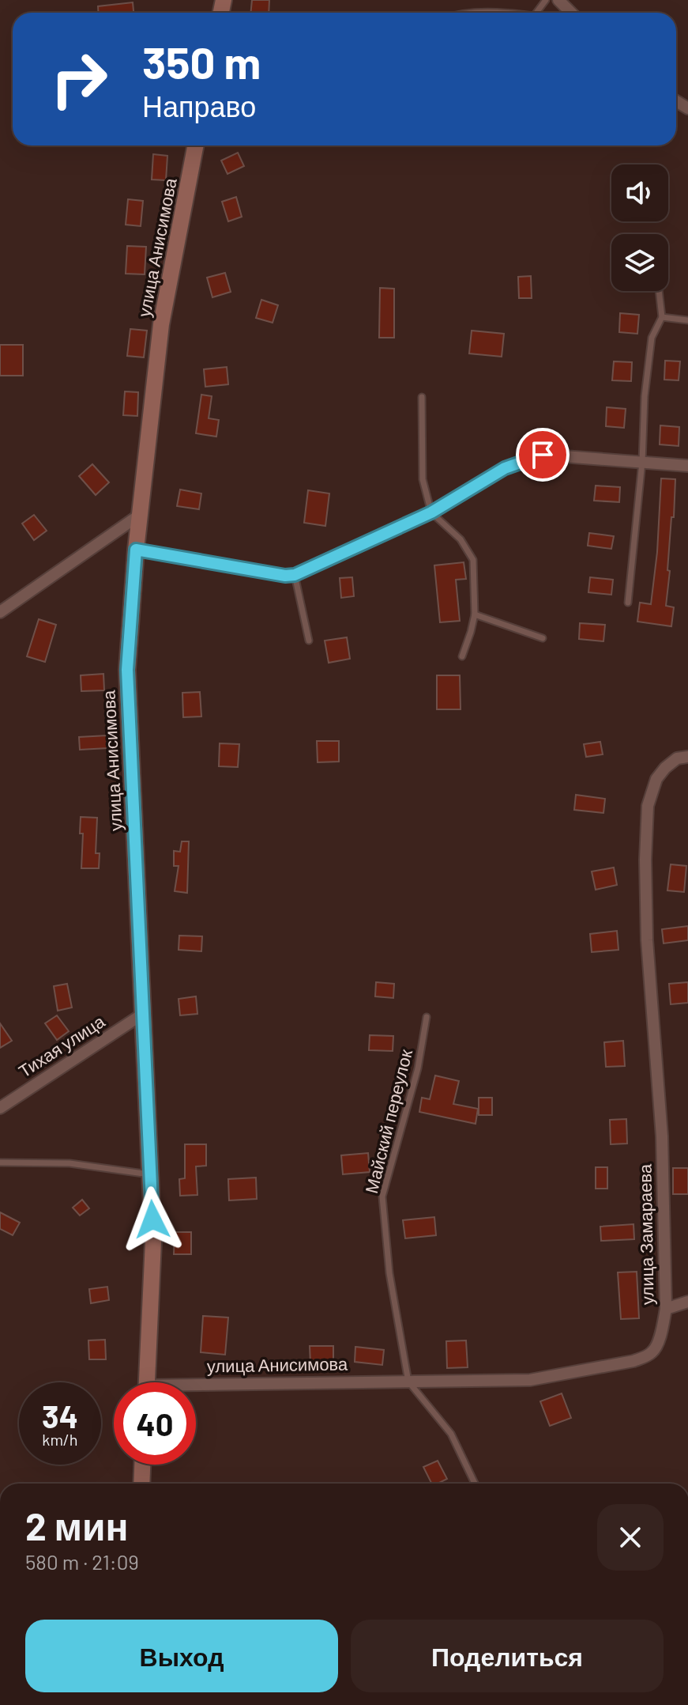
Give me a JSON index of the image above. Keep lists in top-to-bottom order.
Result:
{
  "streets": {
    "street": ["улица Анисимова", "Тихая улица", "улица Замараева"],
    "lane": ["Майский переулок"]
  },
  "crossings": [
    ["улица Анисимова", "Тихая улица"],
    ["улица Анисимова", "Майский переулок"],
    ["улица Анисимова", "улица Замараева"],
    ["Майский переулок", "улица Замараева"]
  ],
  "page": {
    "turn": ["350 m", "Направо"],
    "speed": "34 km/h",
    "limit": "40",
    "heading": ["2 мин", "580 m · 21:09"],
    "buttons": ["Выход", "Поделиться"]
  }
}
